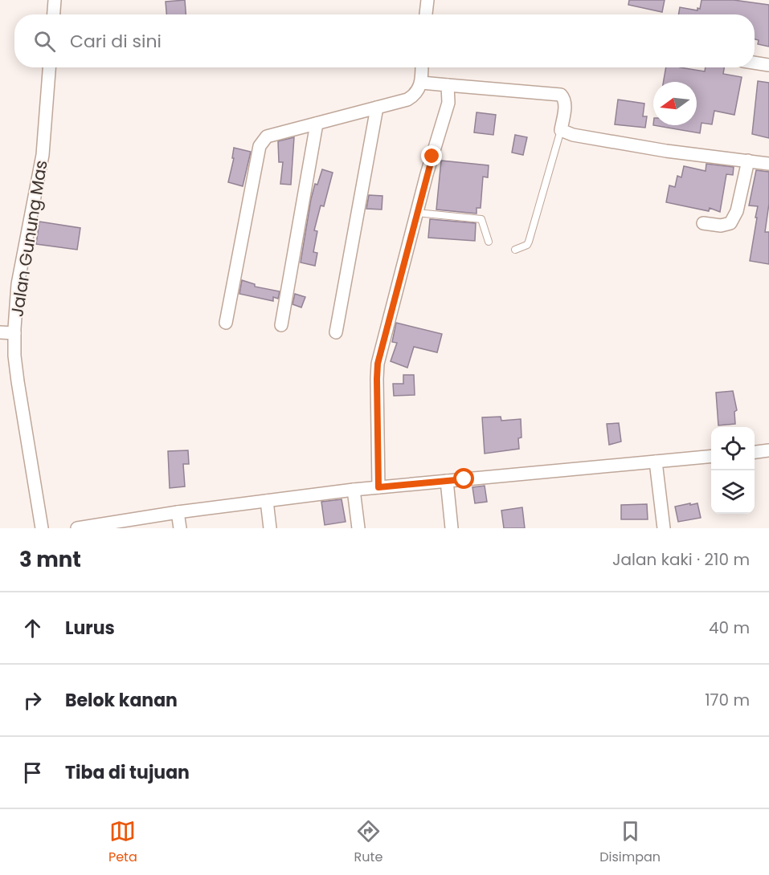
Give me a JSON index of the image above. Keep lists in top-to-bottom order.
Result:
{
  "streets": {
    "street": ["Jalan Gunung Mas"]
  },
  "north": "left",
  "page": {
    "search": "Cari di sini",
    "heading": ["3 mnt", "Jalan kaki · 210 m"],
    "list": [
      ["Lurus", "40 m"],
      ["Belok kanan", "170 m"],
      "Tiba di tujuan"
    ],
    "nav": ["Peta", "Rute", "Disimpan"]
  }
}
